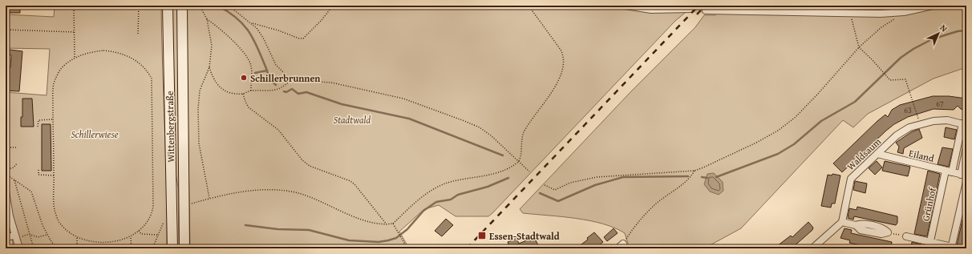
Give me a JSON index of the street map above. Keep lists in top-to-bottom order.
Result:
{
  "streets": {
    "main road": ["Wittenbergstraße"],
    "street": ["Waldsaum", "Eiland", "Grünhof"]
  },
  "crossings": [
    ["Waldsaum", "Eiland"],
    ["Waldsaum", "Grünhof"],
    ["Eiland", "Grünhof"]
  ],
  "parks": ["Stadtwald", "Schillerwiese"],
  "places": {
    "other": ["Schillerbrunnen"],
    "transit": ["Essen-Stadtwald"]
  },
  "house_numbers": ["67", "63"],
  "north": "top right"
}
